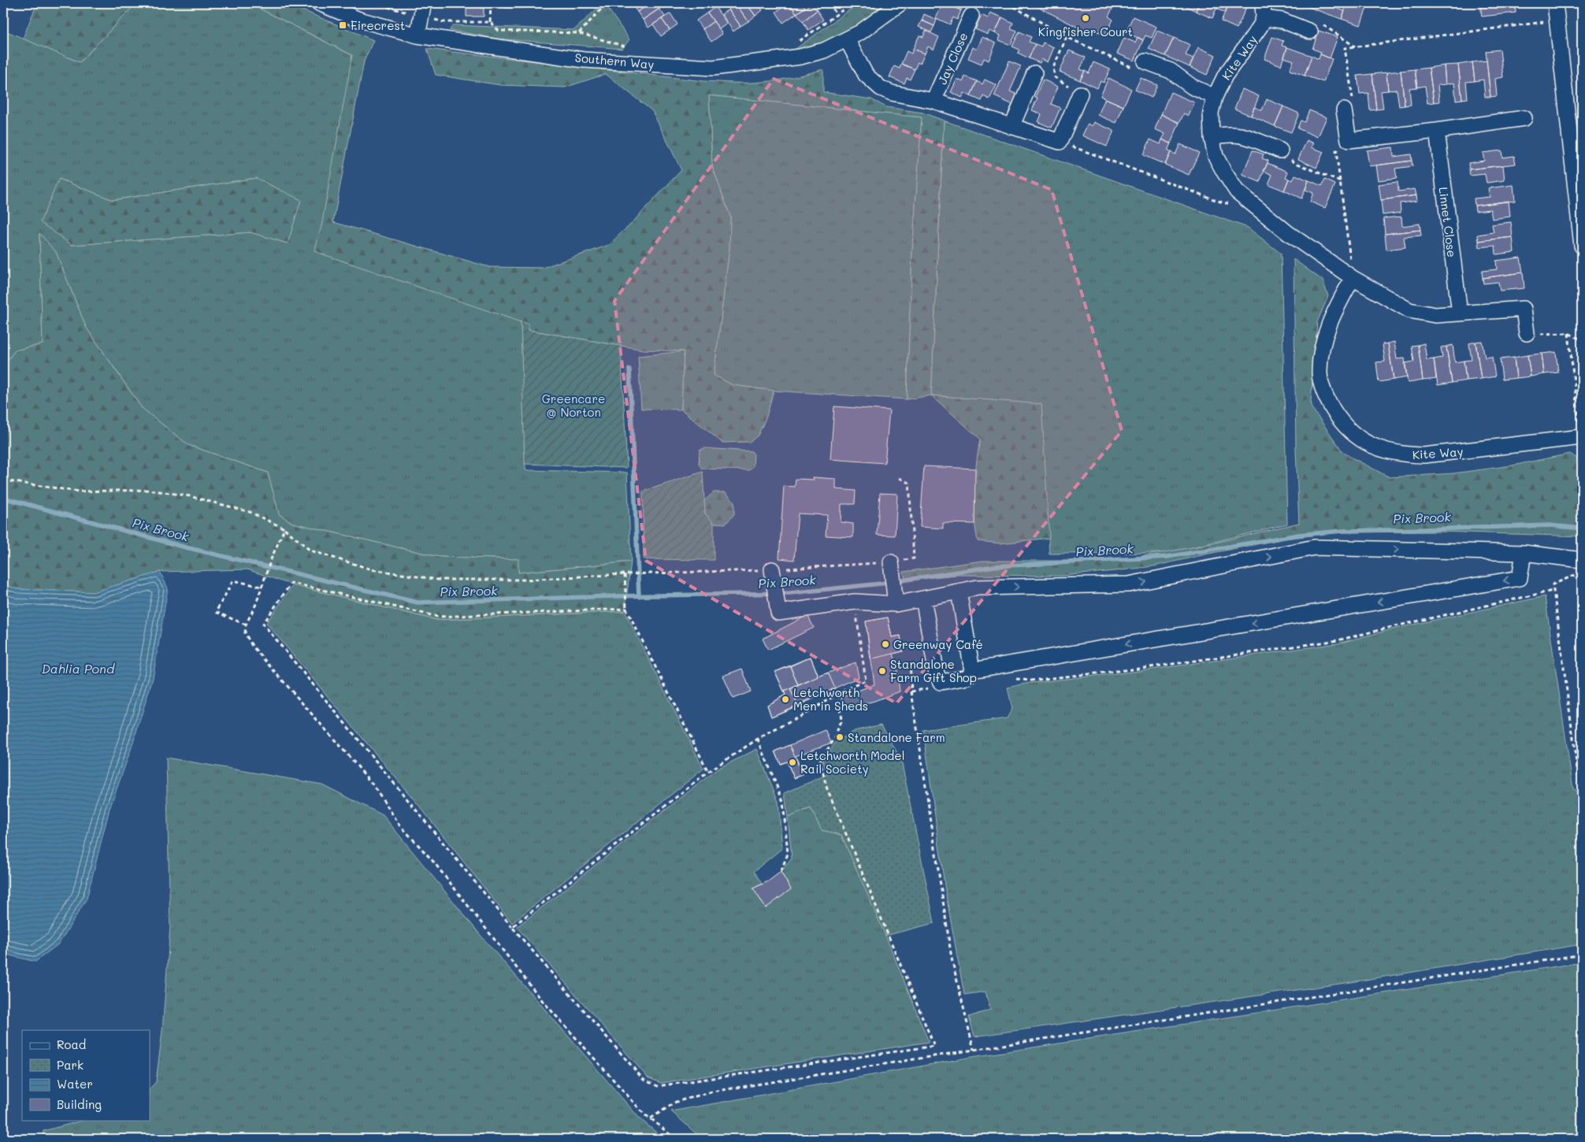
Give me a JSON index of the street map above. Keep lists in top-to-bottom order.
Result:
{
  "streets": {
    "street": [
      "Kite Way",
      "Jay Close",
      "Southern Way",
      "Linnet Close"
    ]
  },
  "crossings": [
    ["Kite Way", "Linnet Close"]
  ],
  "water": ["Pix Brook", "Dahlia Pond"],
  "parks": ["Greencare @ Norton"],
  "places": {
    "other": [
      "Kingfisher Court",
      "Greenway Café",
      "Standalone Farm Gift Shop",
      "Letchworth Men in Sheds",
      "Standalone Farm",
      "Letchworth Model Rail Society"
    ],
    "transit": ["Firecrest"]
  },
  "legend": [
    "Road",
    "Park",
    "Water",
    "Building"
  ]
}
